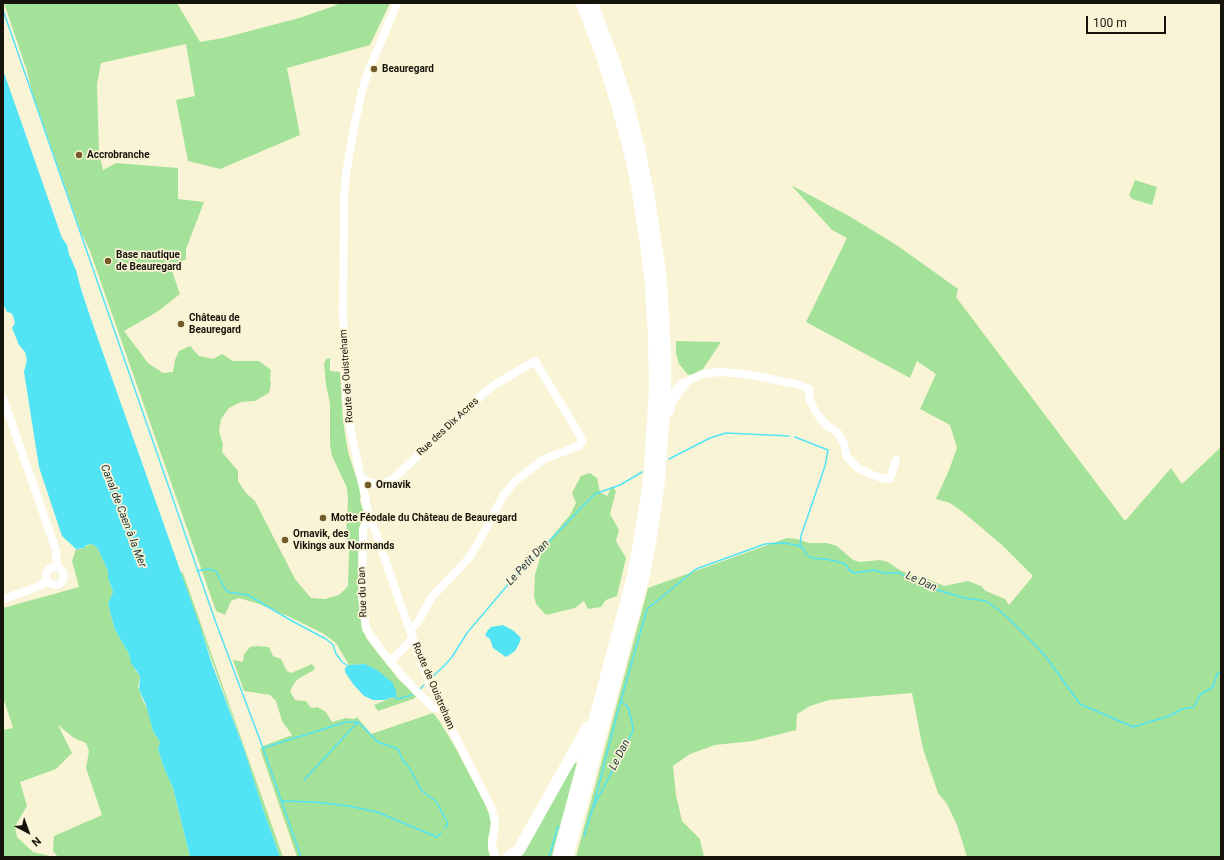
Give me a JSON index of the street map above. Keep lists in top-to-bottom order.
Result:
{
  "streets": {
    "street": ["Route de Ouistreham", "Rue des Dix Acres", "Rue du Dan"]
  },
  "crossings": [
    ["Route de Ouistreham", "Rue des Dix Acres"],
    ["Route de Ouistreham", "Rue du Dan"]
  ],
  "water": ["Canal de Caen à la Mer", "Le Petit Dan", "Le Dan"],
  "places": [
    "Beauregard",
    "Accrobranche",
    "Base nautique de Beauregard",
    "Château de Beauregard",
    "Ornavik",
    "Motte Féodale du Château de Beauregard",
    "Ornavik, des Vikings aux Normands"
  ],
  "scale_bar": "100 m",
  "north": "bottom right"
}
